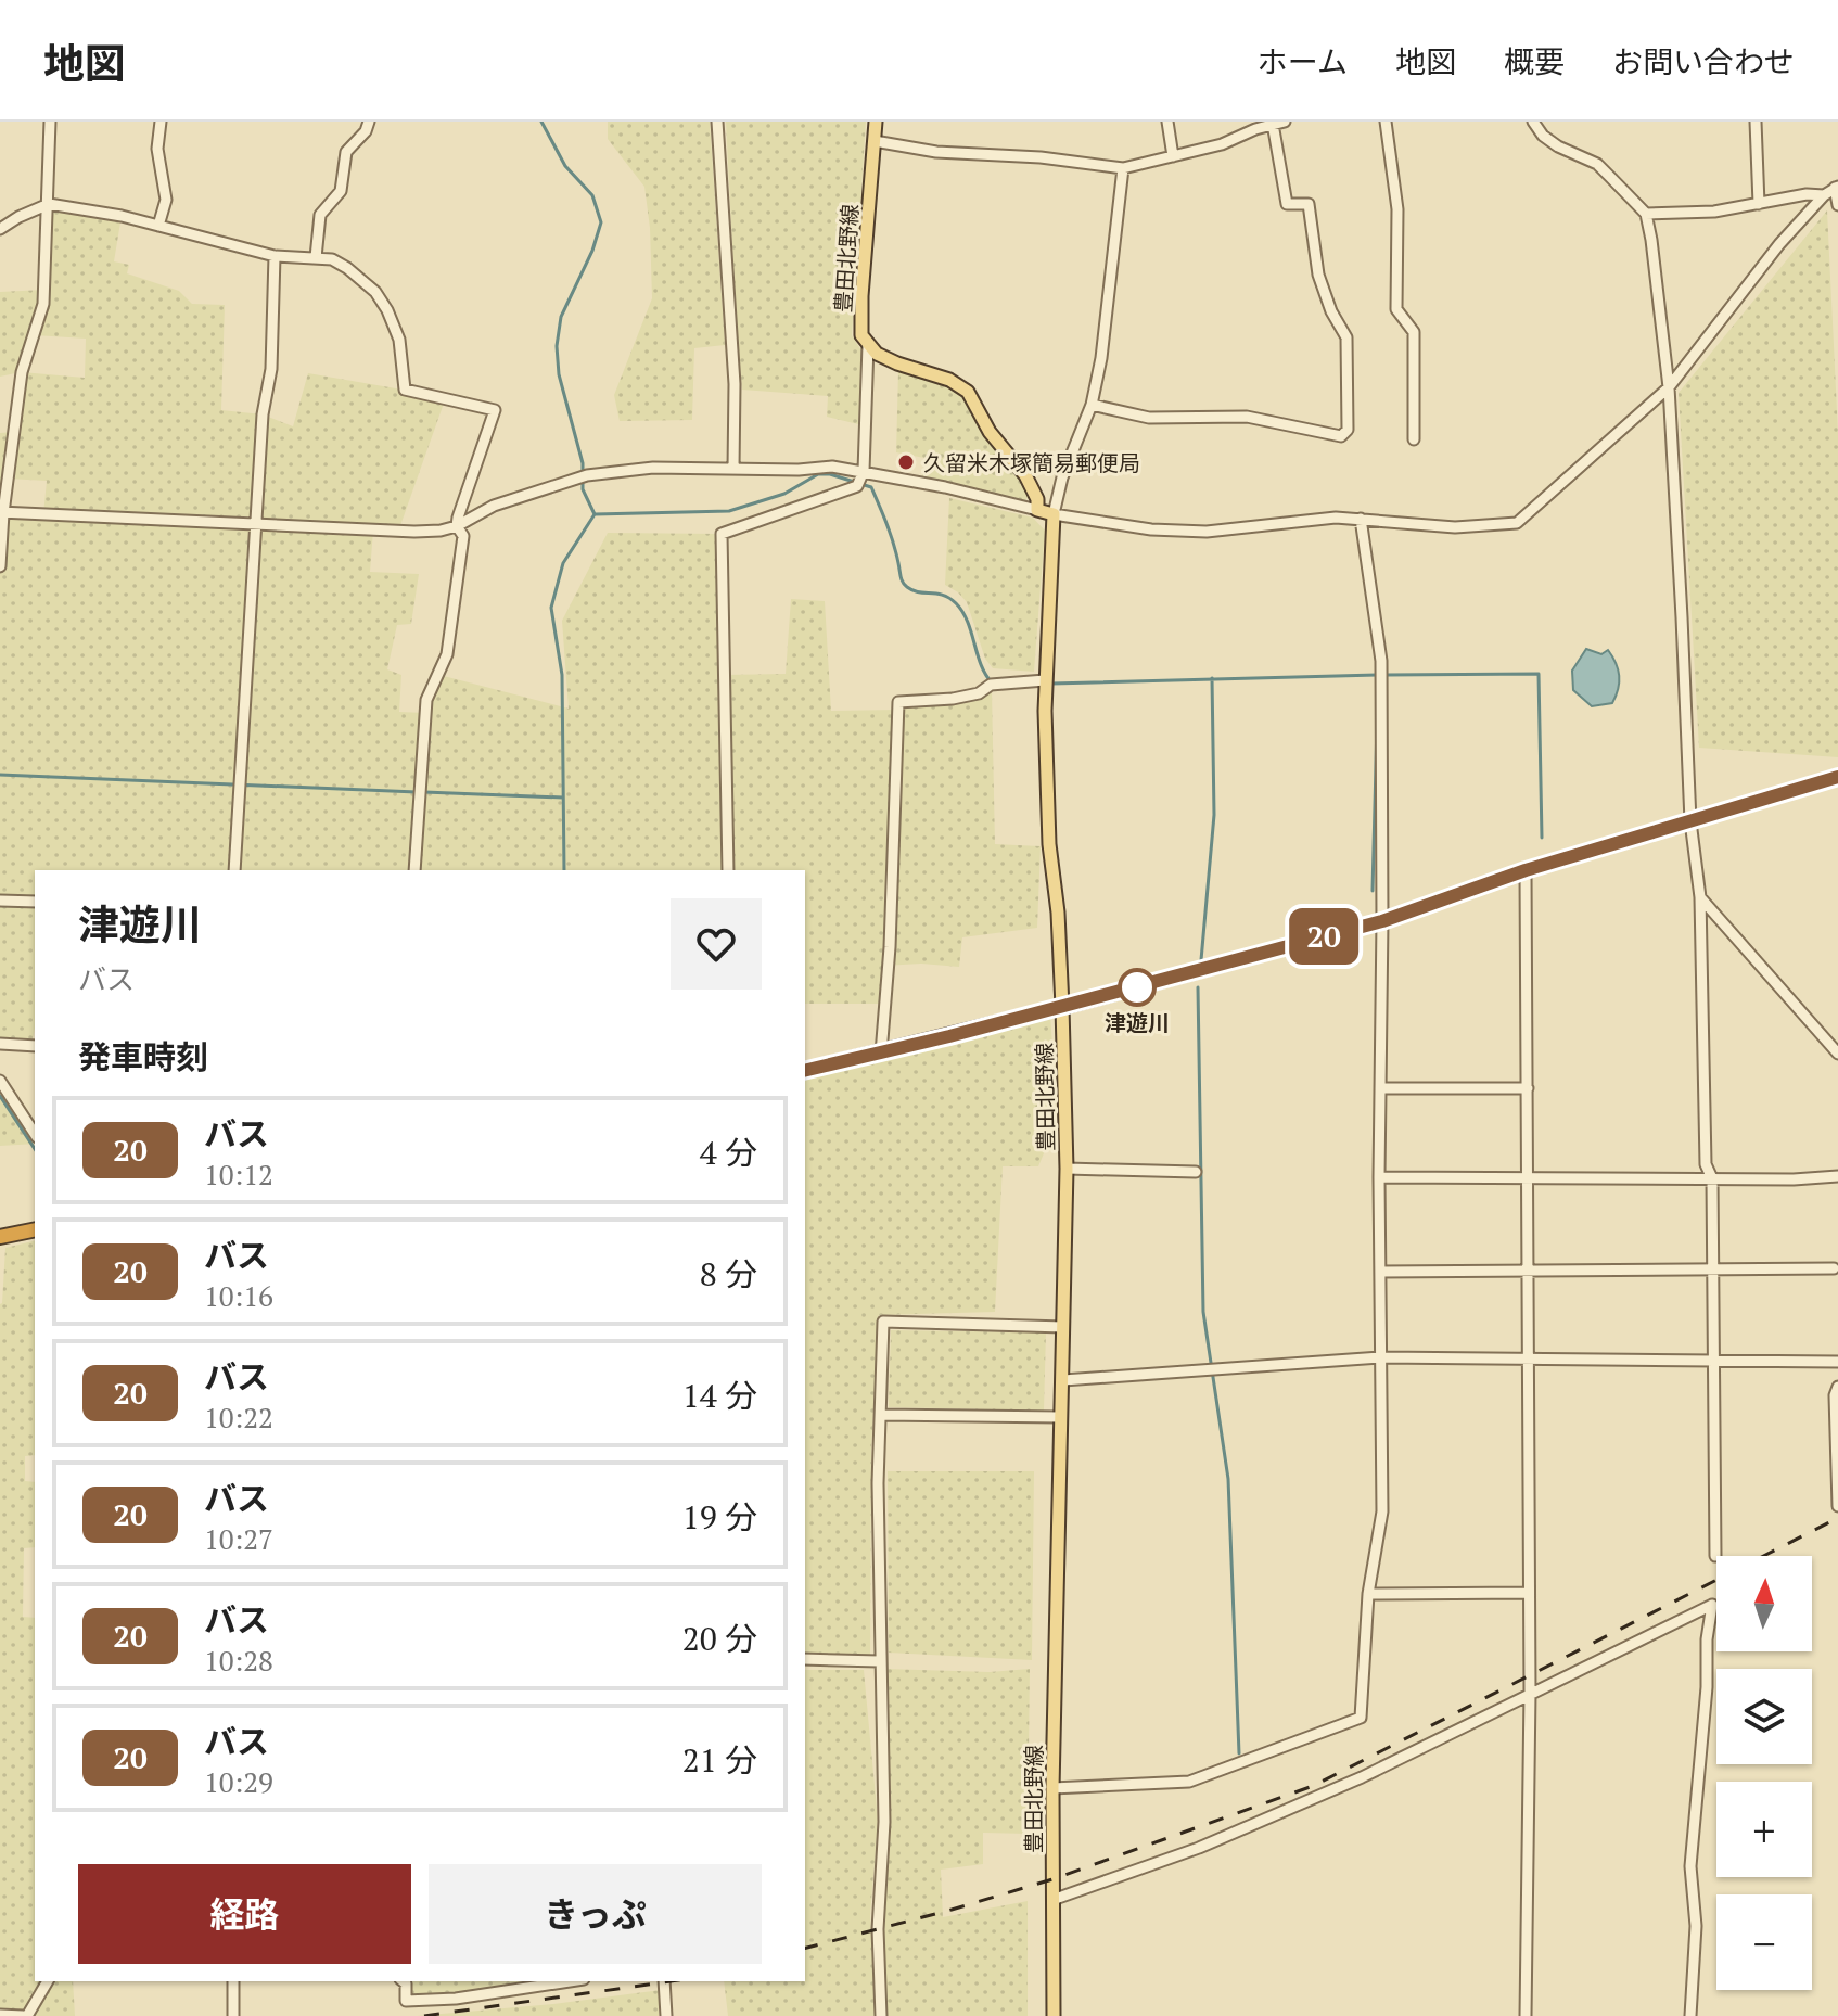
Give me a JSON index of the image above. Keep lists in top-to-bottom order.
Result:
{
  "streets": {
    "main road": ["豊田北野線"]
  },
  "places": ["久留米木塚簡易郵便局", "津遊川"],
  "lines": ["bus line 20"],
  "north": "top",
  "page": {
    "header": "地図",
    "nav": [
      "ホーム",
      "地図",
      "概要",
      "お問い合わせ"
    ],
    "on_map": "20",
    "heading": [
      ["津遊川", "バス"],
      "発車時刻"
    ],
    "list": [
      {
        "mark": "20",
        "name": "バス",
        "note": "10:12",
        "value": "4 分"
      },
      {
        "mark": "20",
        "name": "バス",
        "note": "10:16",
        "value": "8 分"
      },
      {
        "mark": "20",
        "name": "バス",
        "note": "10:22",
        "value": "14 分"
      },
      {
        "mark": "20",
        "name": "バス",
        "note": "10:27",
        "value": "19 分"
      },
      {
        "mark": "20",
        "name": "バス",
        "note": "10:28",
        "value": "20 分"
      },
      {
        "mark": "20",
        "name": "バス",
        "note": "10:29",
        "value": "21 分"
      }
    ],
    "map_buttons": ["+", "−"],
    "buttons": ["経路", "きっぷ"]
  }
}
